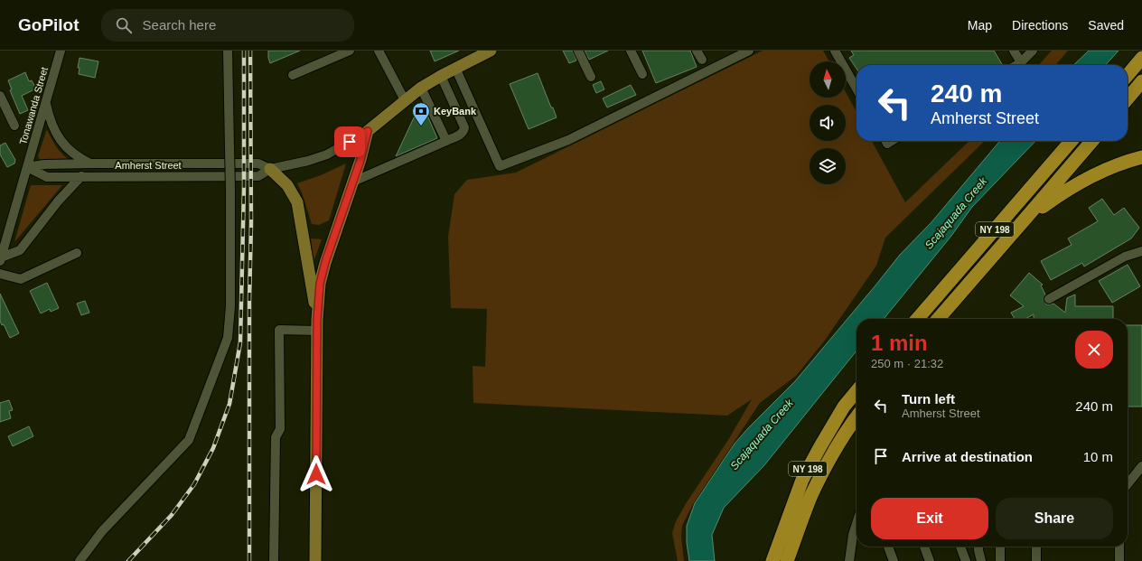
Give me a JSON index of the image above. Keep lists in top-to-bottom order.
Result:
{
  "streets": {
    "highway": ["NY 198"],
    "street": ["Tonawanda Street", "Amherst Street"]
  },
  "crossings": [
    ["Tonawanda Street", "Amherst Street"]
  ],
  "water": ["Scajaquada Creek"],
  "places": {
    "bank": ["KeyBank"]
  },
  "north": "top",
  "page": {
    "header": "GoPilot",
    "search": "Search here",
    "nav": ["Map", "Directions", "Saved"],
    "turn": ["240 m", "Amherst Street"],
    "heading": ["1 min", "250 m · 21:32"],
    "list": [
      {
        "name": "Turn left",
        "note": "Amherst Street",
        "value": "240 m"
      },
      {
        "name": "Arrive at destination",
        "value": "10 m"
      }
    ],
    "buttons": ["Exit", "Share"]
  }
}
